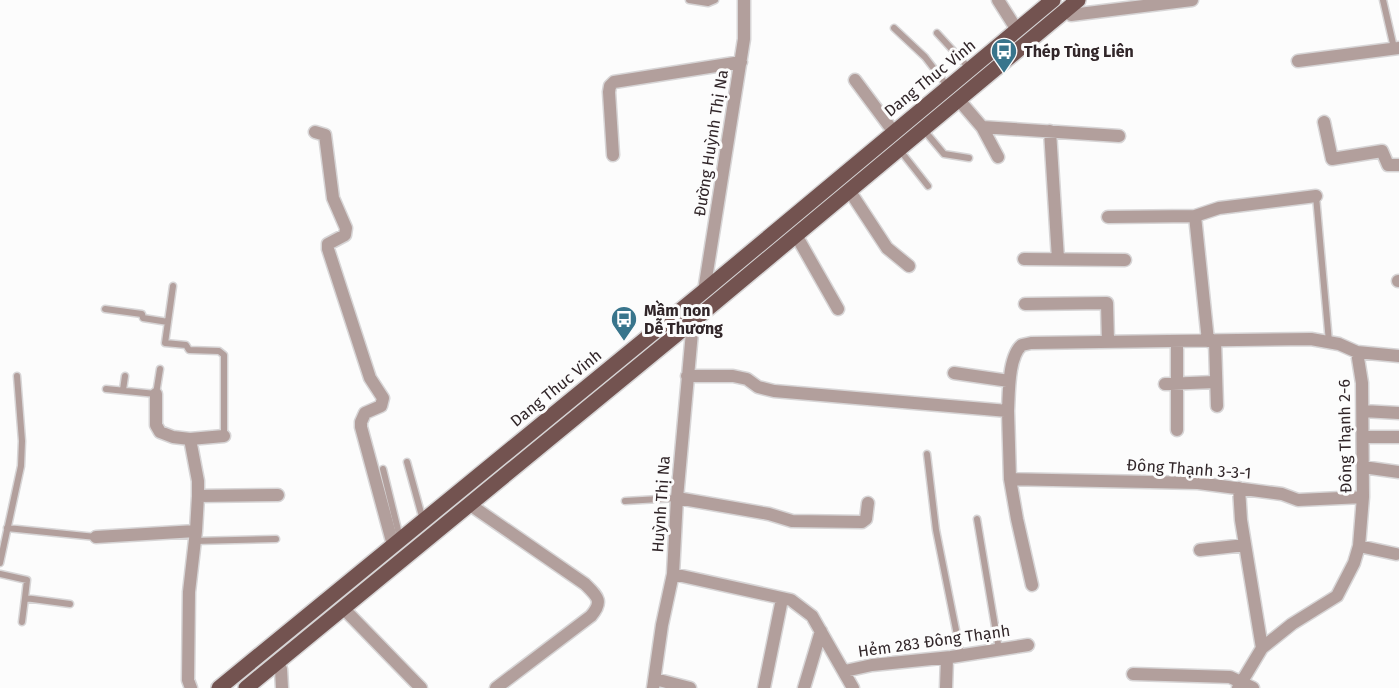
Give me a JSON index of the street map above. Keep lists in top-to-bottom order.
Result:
{
  "streets": {
    "main road": ["Dang Thuc Vinh"],
    "street": [
      "Đường Huỳnh Thị Na",
      "Đông Thạnh 2-6",
      "Đông Thạnh 3-3-1",
      "Huỳnh Thị Na",
      "Hẻm 283 Đông Thạnh"
    ]
  },
  "crossings": [
    ["Dang Thuc Vinh", "Đường Huỳnh Thị Na"],
    ["Dang Thuc Vinh", "Huỳnh Thị Na"],
    ["Đông Thạnh 2-6", "Đông Thạnh 3-3-1"]
  ],
  "places": {
    "bus stop": ["Thép Tùng Liên", "Mầm non Dễ Thương"]
  }
}
